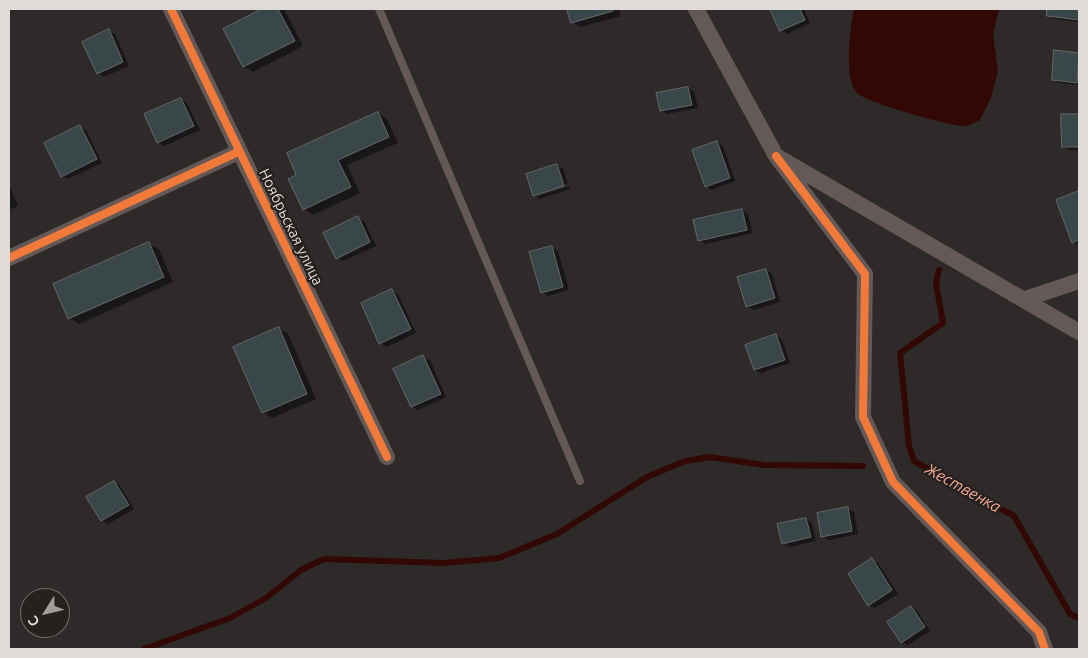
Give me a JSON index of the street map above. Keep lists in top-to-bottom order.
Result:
{
  "streets": {
    "street": ["Ноябрьская улица"]
  },
  "water": ["Жественка"],
  "north": "bottom left"
}
